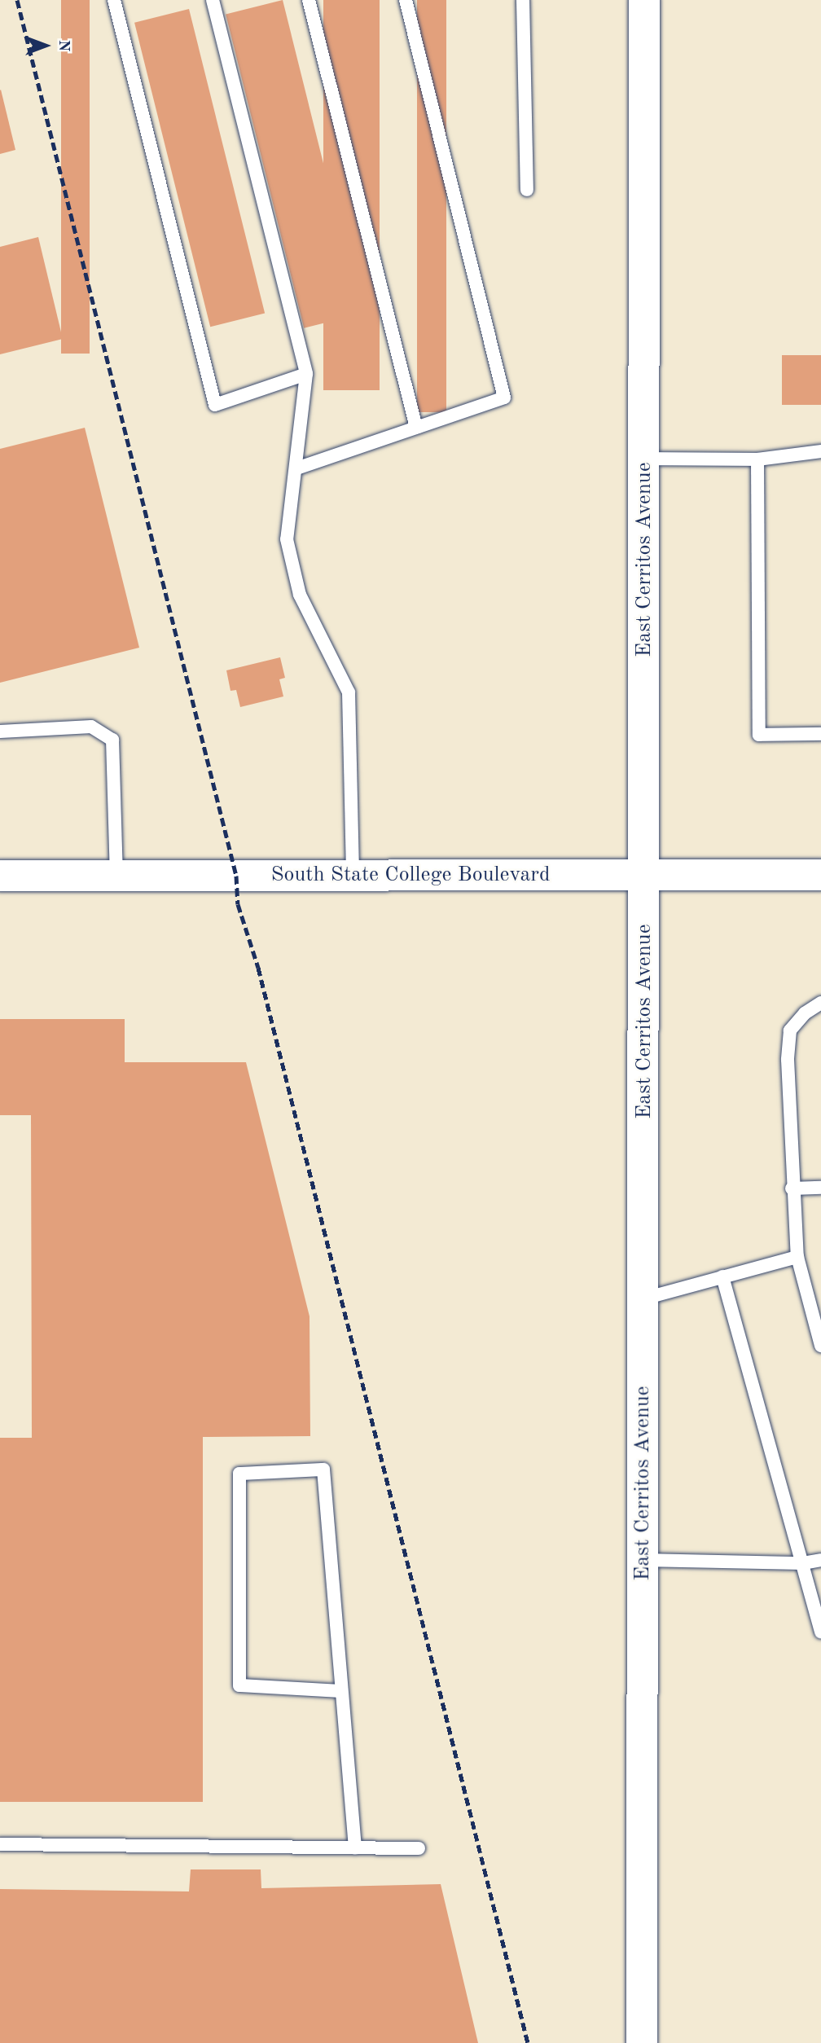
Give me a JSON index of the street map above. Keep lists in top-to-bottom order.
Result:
{
  "streets": {
    "main road": ["East Cerritos Avenue", "South State College Boulevard"]
  },
  "crossings": [
    ["East Cerritos Avenue", "South State College Boulevard"]
  ],
  "north": "right"
}
